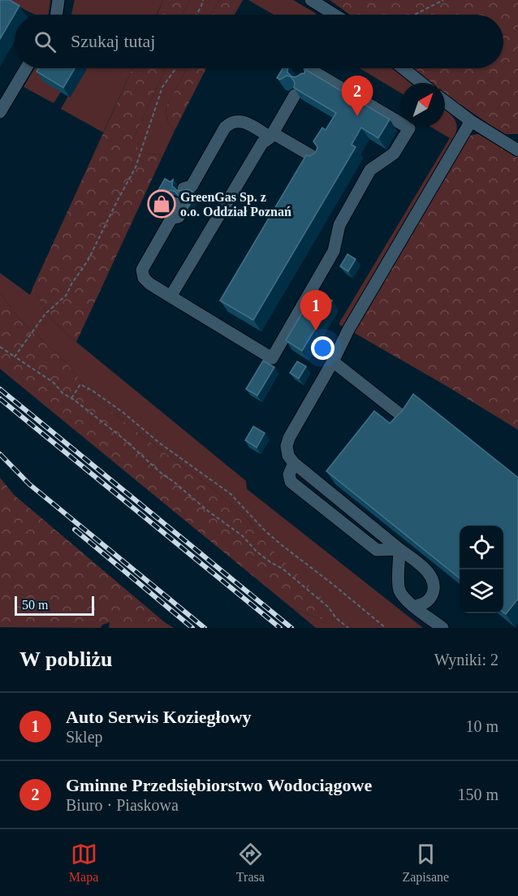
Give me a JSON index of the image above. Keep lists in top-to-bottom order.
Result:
{
  "places": {
    "shop": ["GreenGas Sp. z o.o. Oddział Poznań"]
  },
  "scale_bar": "50 m",
  "north": "top right",
  "page": {
    "search": "Szukaj tutaj",
    "pins": ["2", "1"],
    "scale": "50 m",
    "heading": ["W pobliżu", "Wyniki: 2"],
    "list": [
      {
        "mark": "1",
        "name": "Auto Serwis Koziegłowy",
        "note": "Sklep",
        "value": "10 m"
      },
      {
        "mark": "2",
        "name": "Gminne Przedsiębiorstwo Wodociągowe",
        "note": "Biuro · Piaskowa",
        "value": "150 m"
      }
    ],
    "nav": ["Mapa", "Trasa", "Zapisane"]
  }
}
